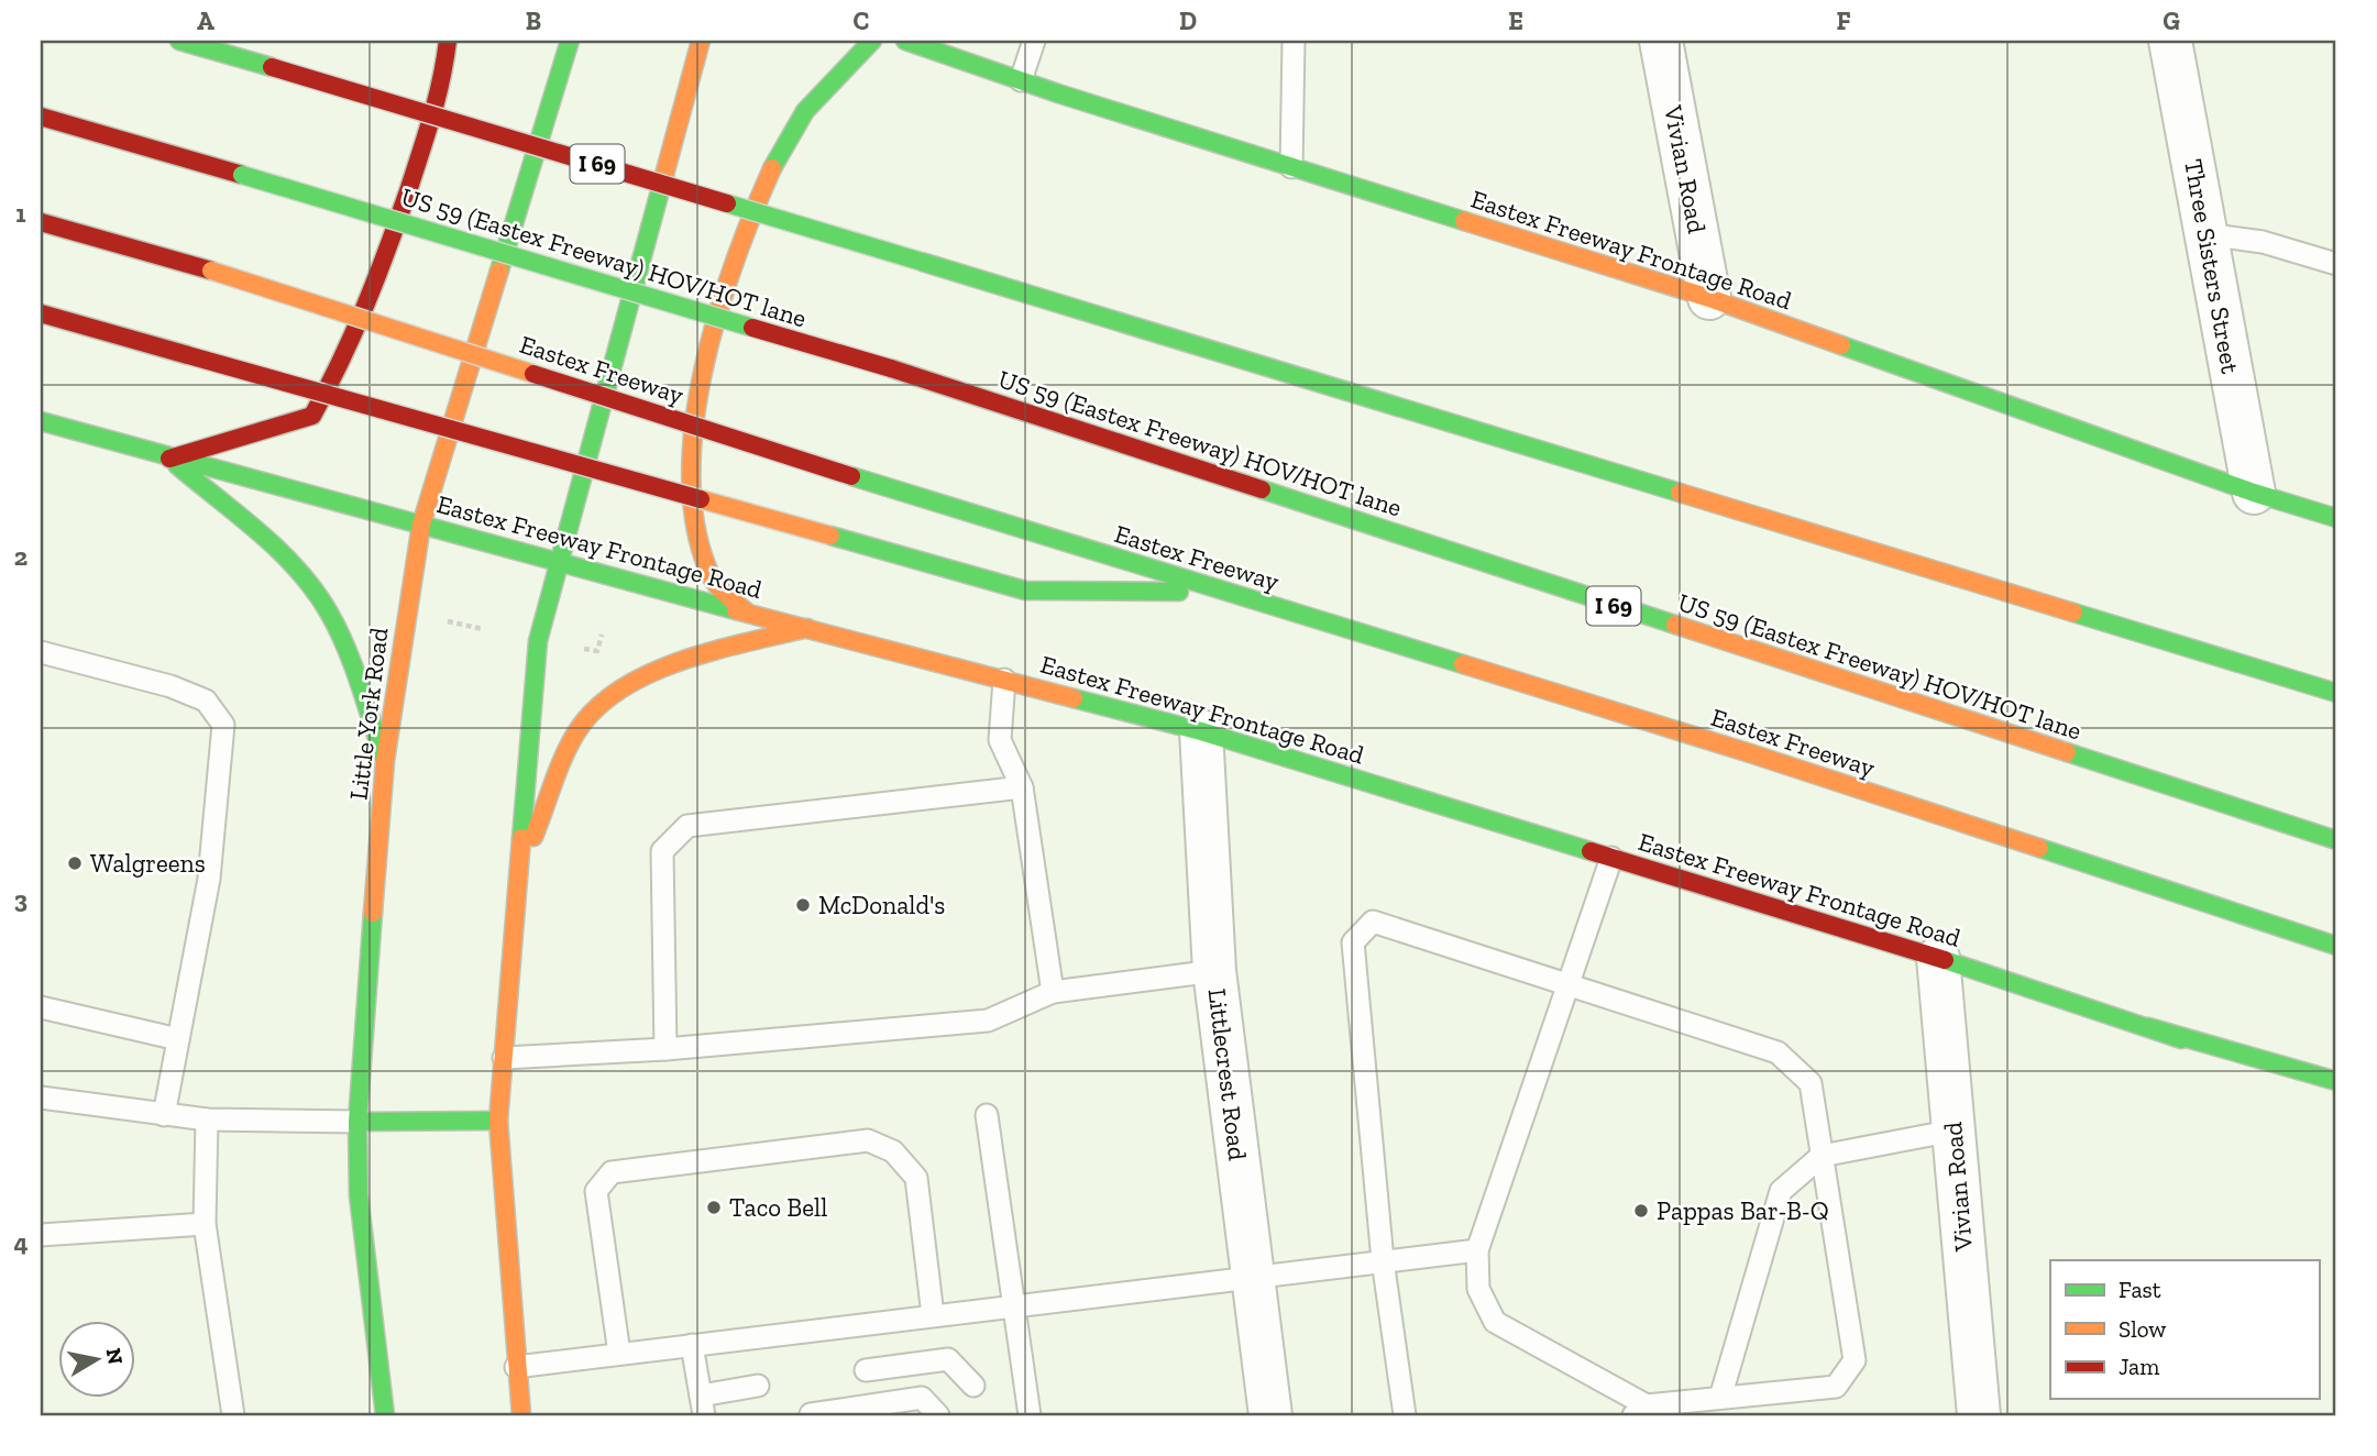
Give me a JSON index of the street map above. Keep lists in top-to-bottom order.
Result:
{
  "streets": {
    "main road": [
      "I 69",
      "Eastex Freeway Frontage Road",
      "US 59 (Eastex Freeway) HOV/HOT lane",
      "Eastex Freeway",
      "Little York Road"
    ],
    "street": ["Vivian Road", "Three Sisters Street", "Littlecrest Road"]
  },
  "crossings": [
    ["Vivian Road", "Eastex Freeway Frontage Road"],
    ["Eastex Freeway Frontage Road", "Three Sisters Street"],
    ["Eastex Freeway Frontage Road", "Little York Road"],
    ["Eastex Freeway Frontage Road", "Littlecrest Road"]
  ],
  "places": [
    "Walgreens",
    "McDonald's",
    "Taco Bell",
    "Pappas Bar-B-Q"
  ],
  "legend": ["Fast", "Slow", "Jam"],
  "north": "right",
  "grid": {
    "columns": [
      "A",
      "B",
      "C",
      "D",
      "E",
      "F",
      "G"
    ],
    "rows": [
      "1",
      "2",
      "3",
      "4"
    ]
  }
}
